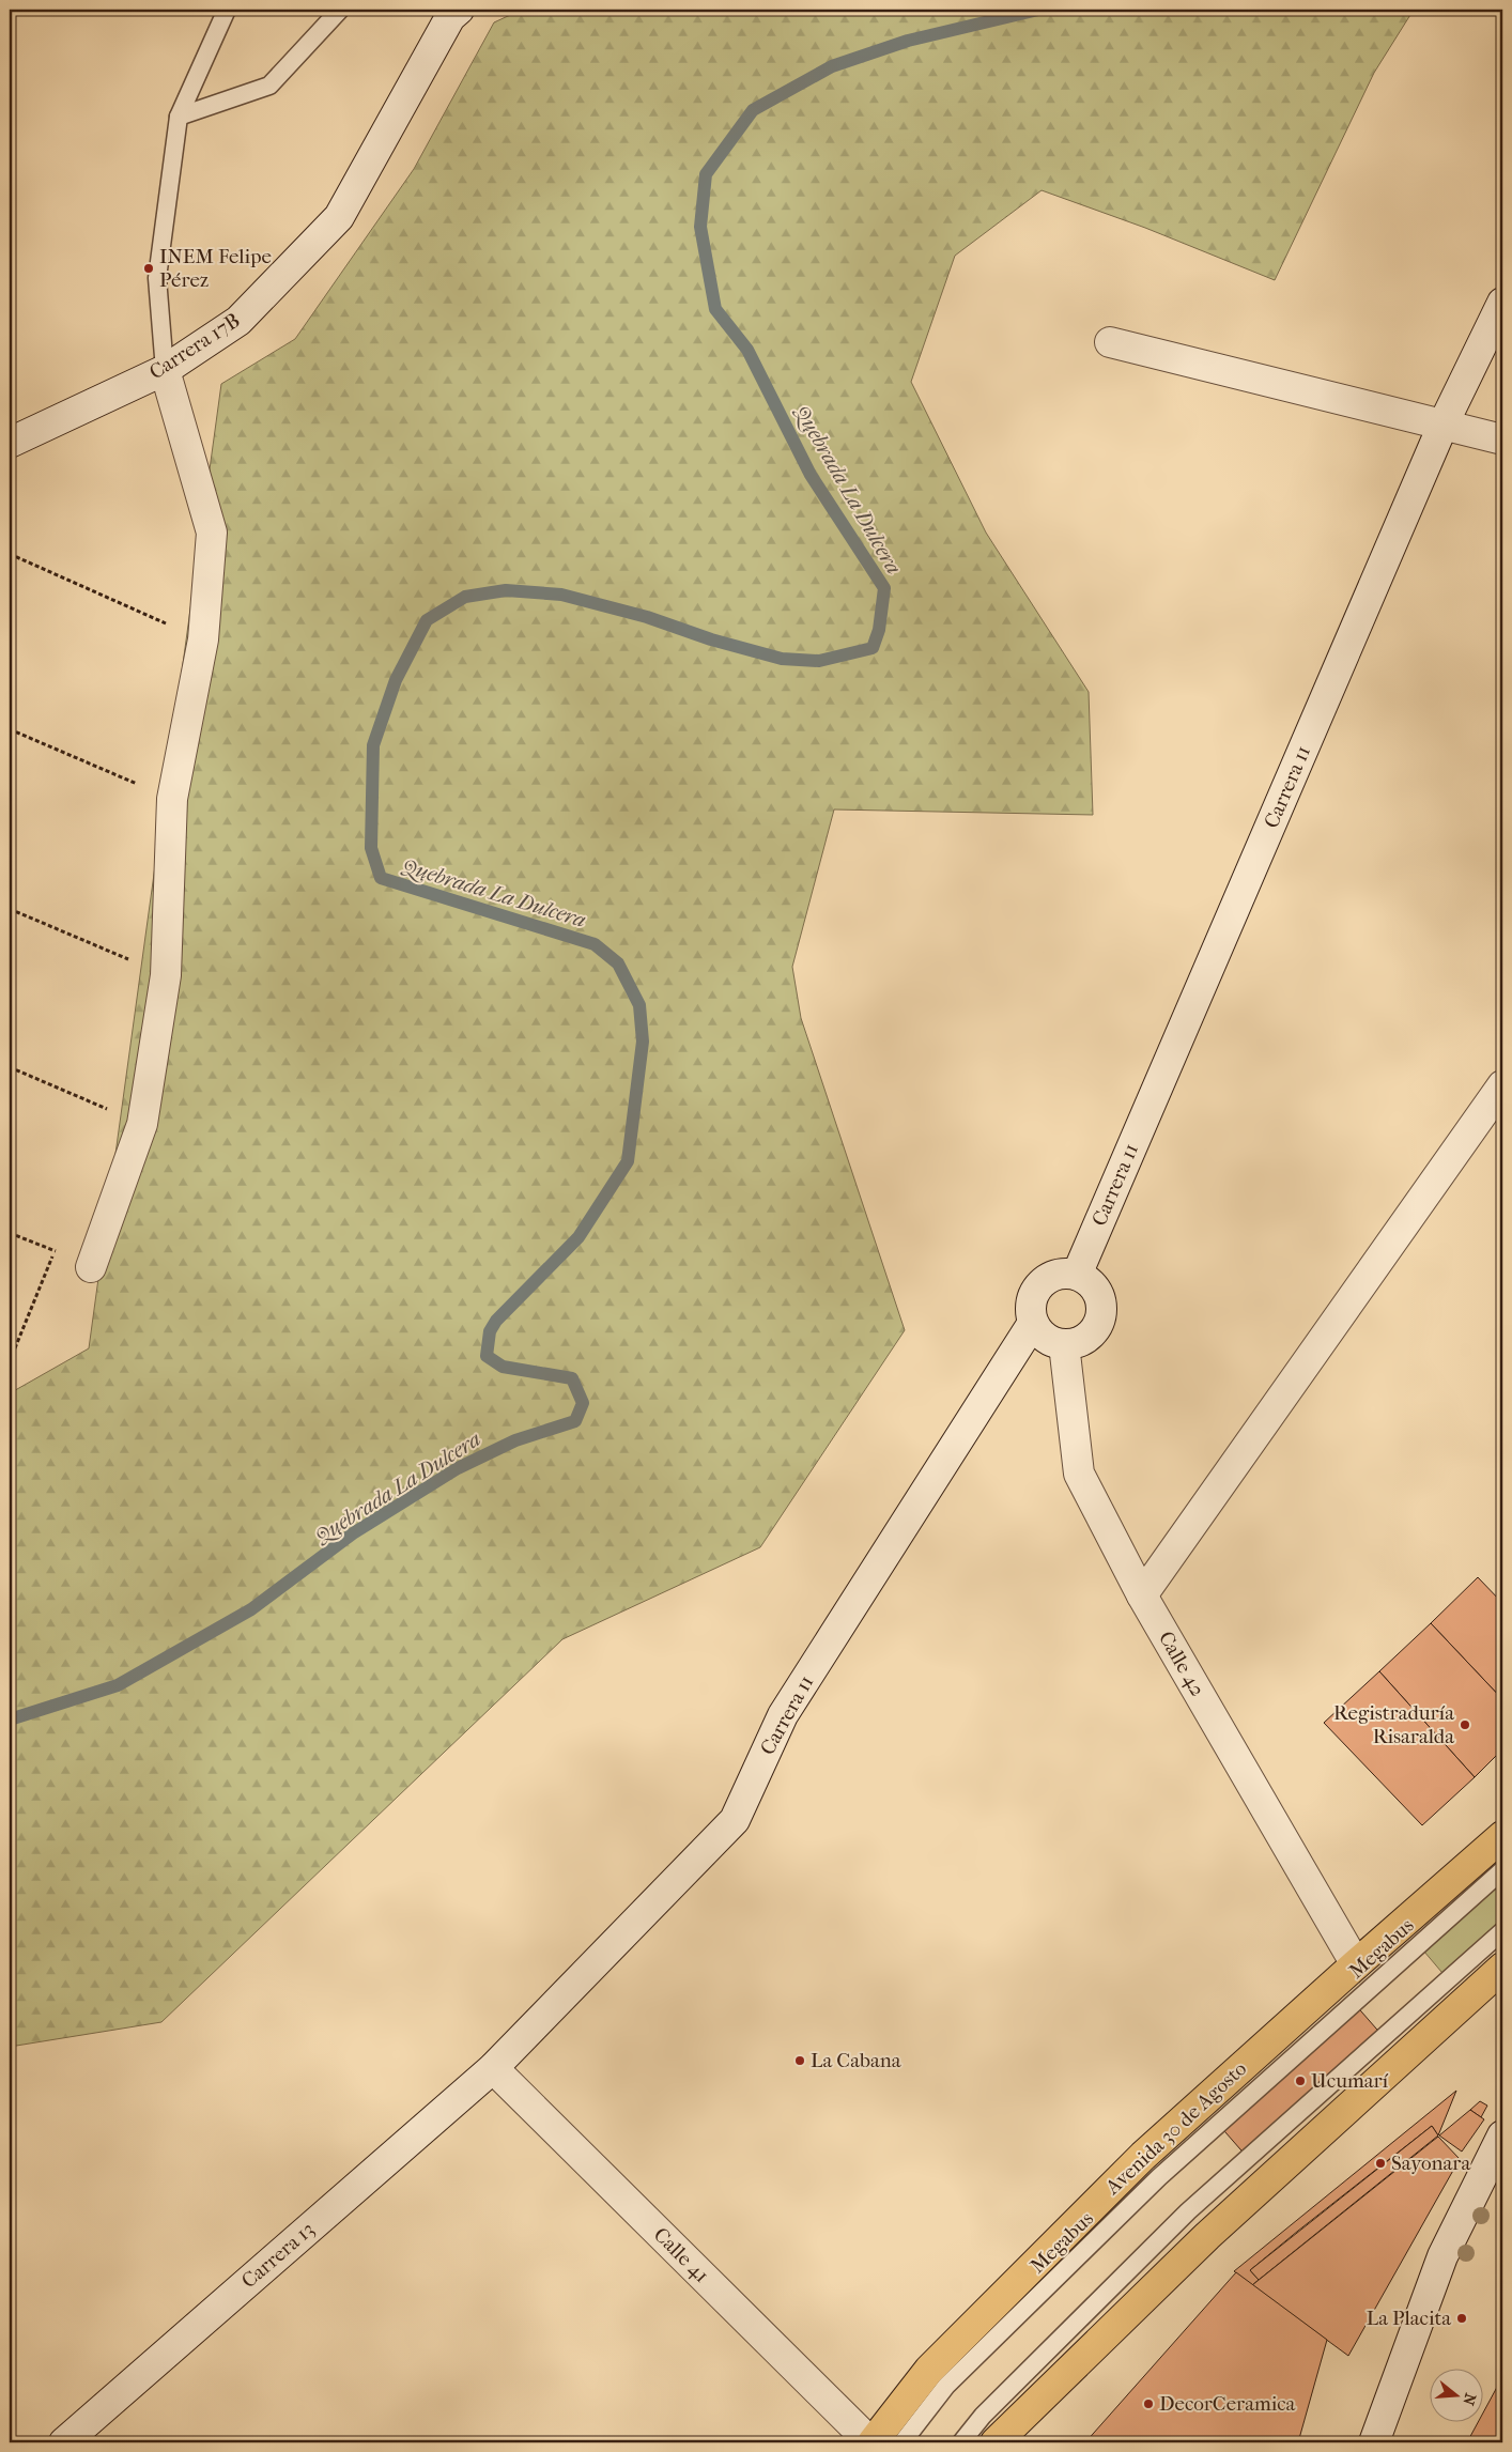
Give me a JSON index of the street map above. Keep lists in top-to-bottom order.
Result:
{
  "streets": {
    "main road": ["Avenida 30 de Agosto"],
    "street": [
      "Carrera 17B",
      "Carrera 11",
      "Calle 42",
      "Carrera 13",
      "Calle 41"
    ],
    "lane": ["Megabus"]
  },
  "crossings": [
    ["Carrera 11", "Calle 42"],
    ["Carrera 11", "Carrera 13"],
    ["Carrera 11", "Calle 41"],
    ["Calle 42", "Avenida 30 de Agosto"],
    ["Avenida 30 de Agosto", "Calle 41"],
    ["Carrera 13", "Calle 41"]
  ],
  "water": ["Quebrada La Dulcera"],
  "places": [
    "INEM Felipe Pérez",
    "Registraduría Risaralda",
    "La Cabana",
    "Ucumarí",
    "Sayonara",
    "La Placita",
    "DecorCeramica"
  ],
  "north": "right"
}
